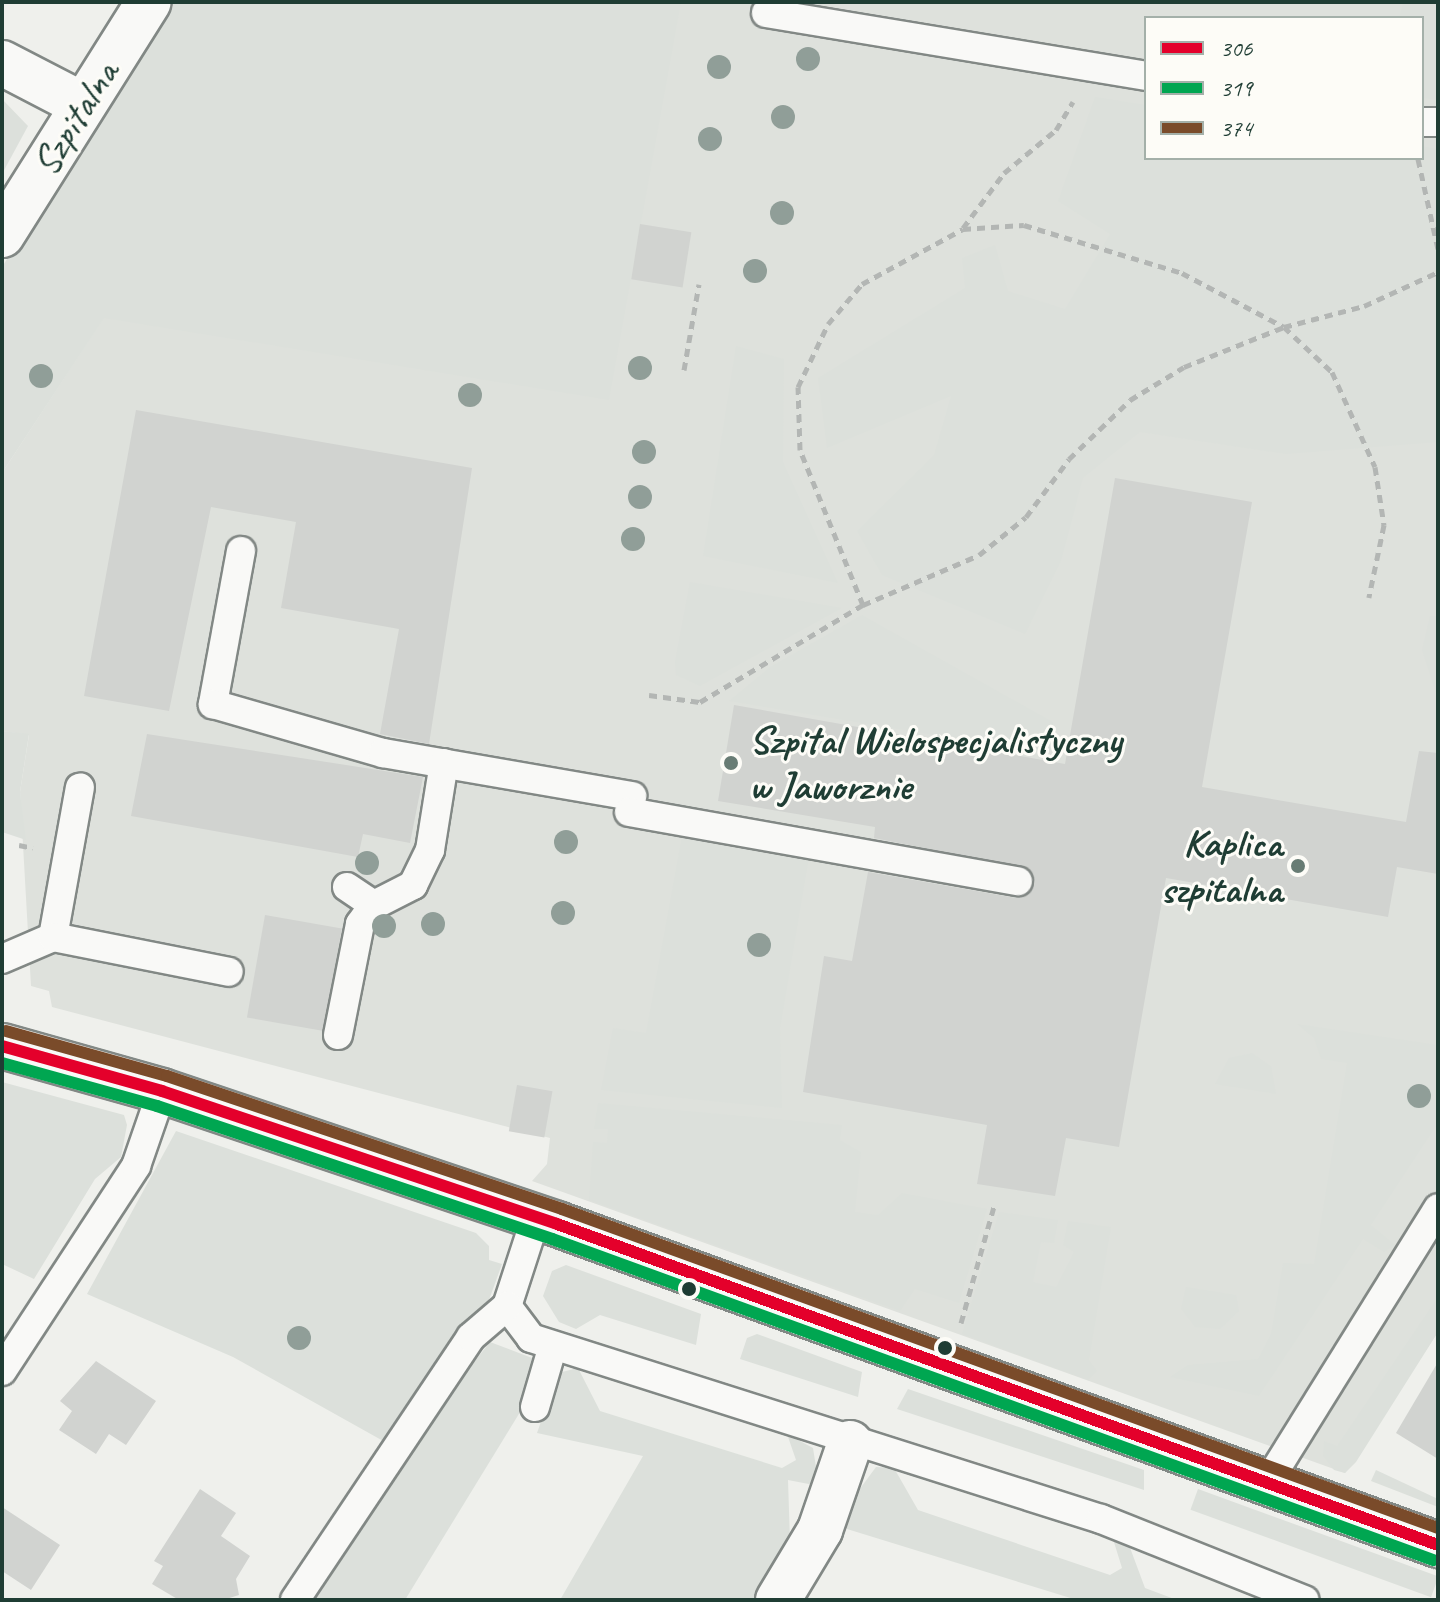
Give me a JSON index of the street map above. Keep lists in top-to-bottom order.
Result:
{
  "streets": {
    "street": ["Szpitalna"]
  },
  "places": ["Szpital Wielospecjalistyczny w Jaworznie", "Kaplica szpitalna"],
  "lines": ["transit line 374", "transit line 306", "transit line 319"],
  "legend": ["306", "319", "374"]
}
